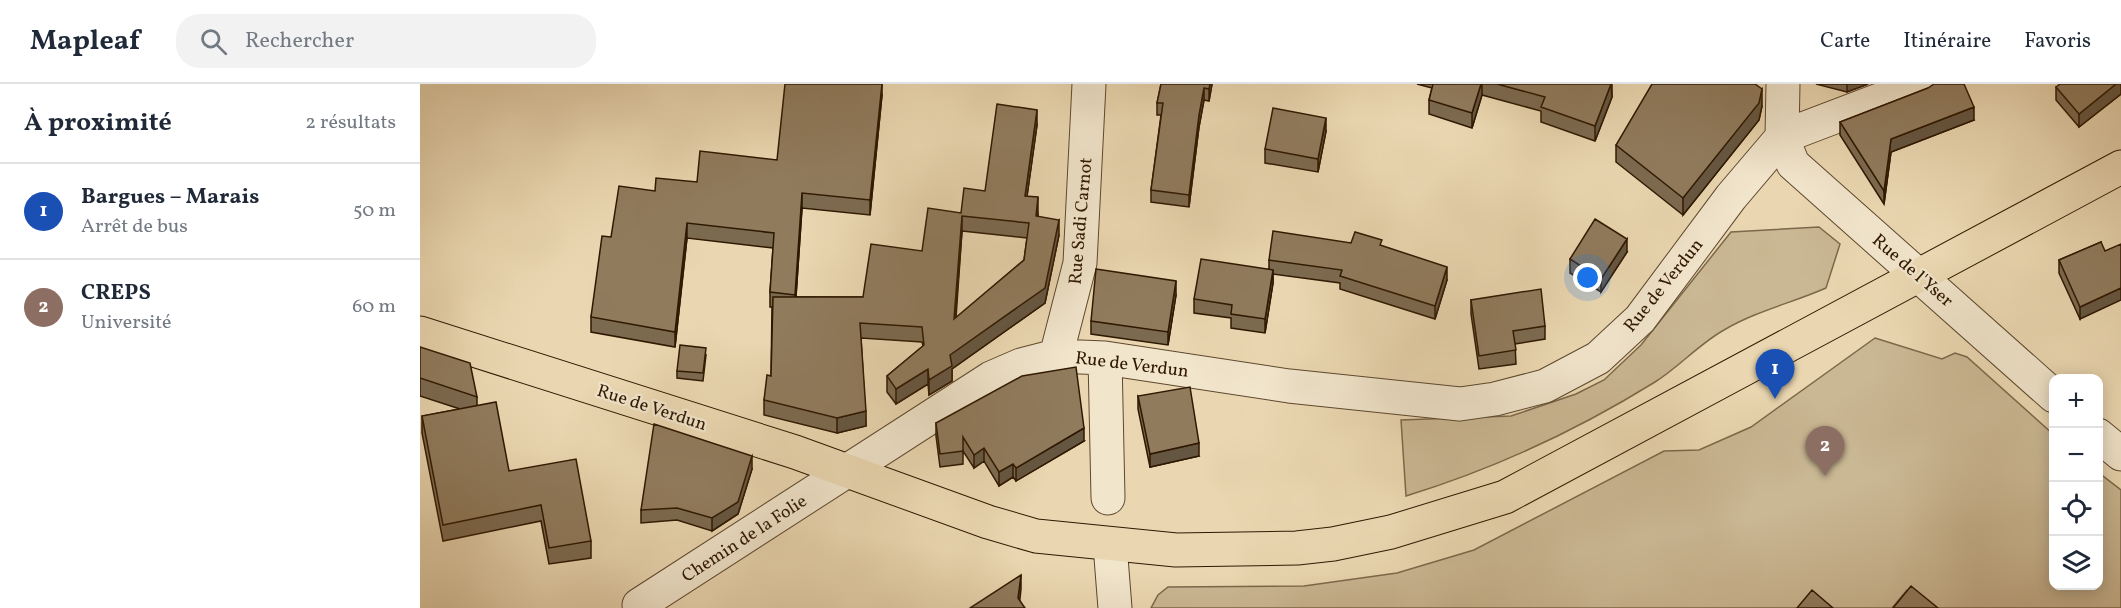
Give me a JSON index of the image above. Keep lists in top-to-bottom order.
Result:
{
  "streets": {
    "main road": ["Rue de Verdun"],
    "street": ["Rue Sadi Carnot", "Rue de l'Yser", "Chemin de la Folie"]
  },
  "crossings": [
    ["Rue Sadi Carnot", "Rue de Verdun"],
    ["Rue de l'Yser", "Rue de Verdun"],
    ["Rue de Verdun", "Chemin de la Folie"]
  ],
  "page": {
    "header": "Mapleaf",
    "search": "Rechercher",
    "nav": ["Carte", "Itinéraire", "Favoris"],
    "heading": ["À proximité", "2 résultats"],
    "list": [
      {
        "mark": "1",
        "name": "Bargues – Marais",
        "note": "Arrêt de bus",
        "value": "50 m"
      },
      {
        "mark": "2",
        "name": "CREPS",
        "note": "Université",
        "value": "60 m"
      }
    ],
    "pins": ["1", "2"],
    "map_buttons": ["+", "−"]
  }
}
